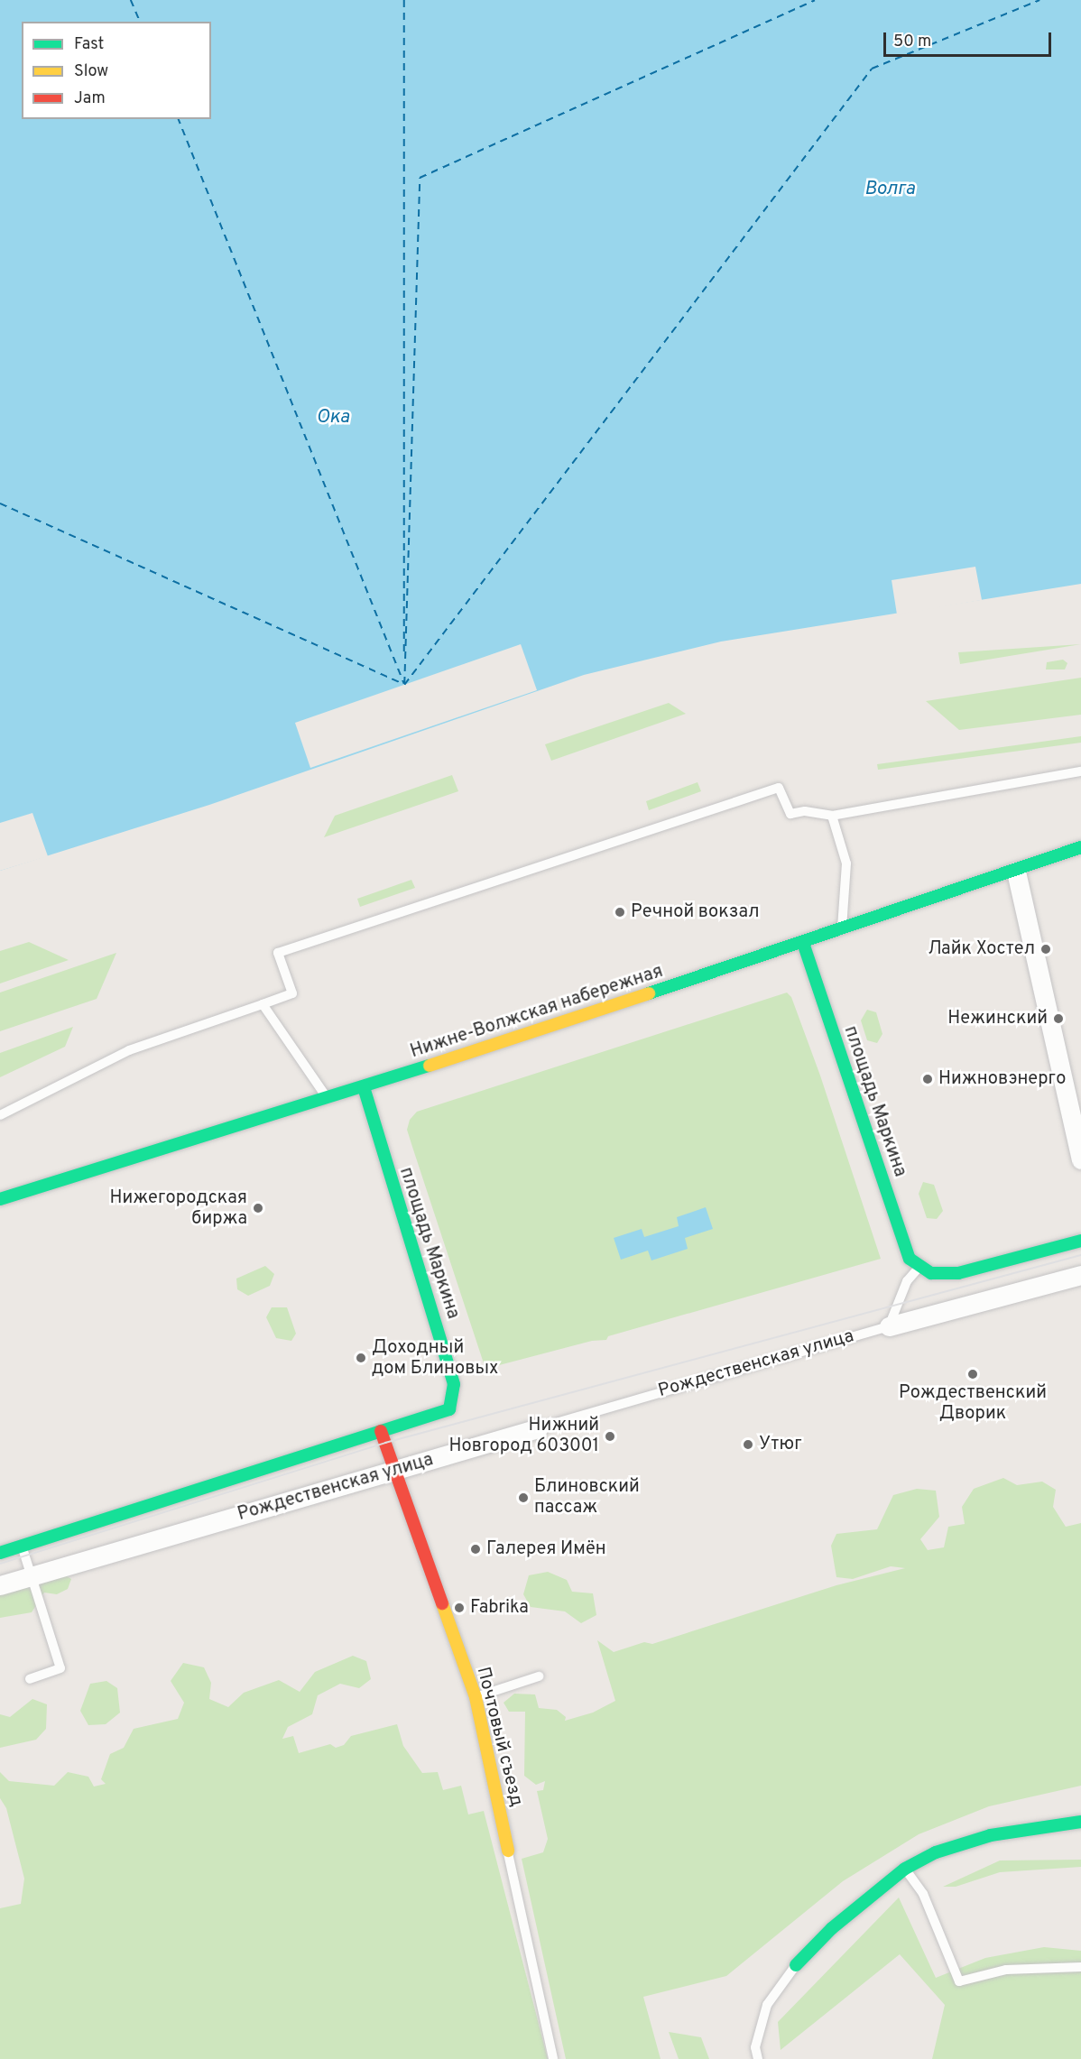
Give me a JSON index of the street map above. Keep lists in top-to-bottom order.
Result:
{
  "streets": {
    "street": [
      "Нижне-Волжская набережная",
      "площадь Маркина",
      "Рождественская улица",
      "Почтовый съезд"
    ]
  },
  "crossings": [
    ["Нижне-Волжская набережная", "площадь Маркина"],
    ["площадь Маркина", "Рождественская улица"],
    ["Рождественская улица", "Почтовый съезд"]
  ],
  "water": ["Волга", "Ока"],
  "places": [
    "Речной вокзал",
    "Лайк Хостел",
    "Нежинский",
    "Нижновэнерго",
    "Нижегородская биржа",
    "Доходный дом Блиновых",
    "Рождественский Дворик",
    "Нижний Новгород 603001",
    "Утюг",
    "Блиновский пассаж",
    "Галерея Имён",
    "Fabrika"
  ],
  "legend": ["Fast", "Slow", "Jam"],
  "scale_bar": "50 m"
}
